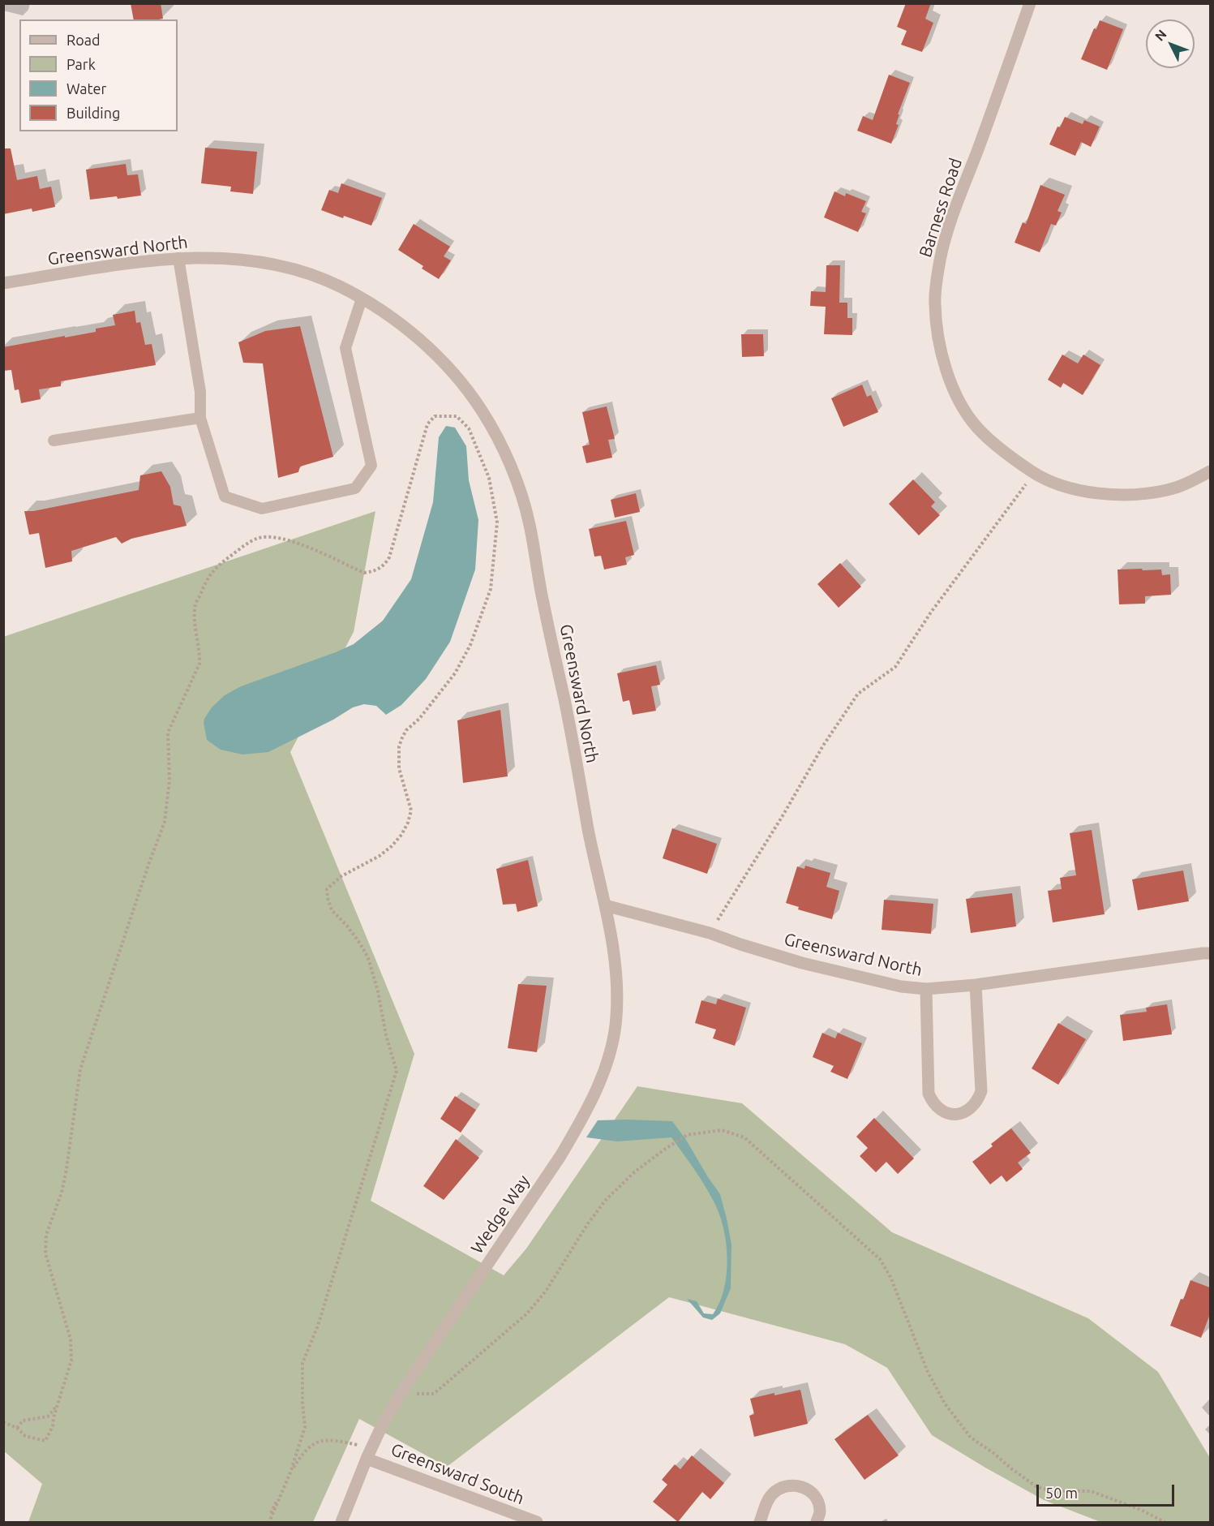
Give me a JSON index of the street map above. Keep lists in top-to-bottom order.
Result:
{
  "streets": {
    "street": [
      "Barness Road",
      "Greensward North",
      "Wedge Way",
      "Greensward South"
    ]
  },
  "crossings": [
    ["Greensward North", "Wedge Way"],
    ["Wedge Way", "Greensward South"]
  ],
  "legend": [
    "Road",
    "Park",
    "Water",
    "Building"
  ],
  "scale_bar": "50 m",
  "north": "top left"
}
